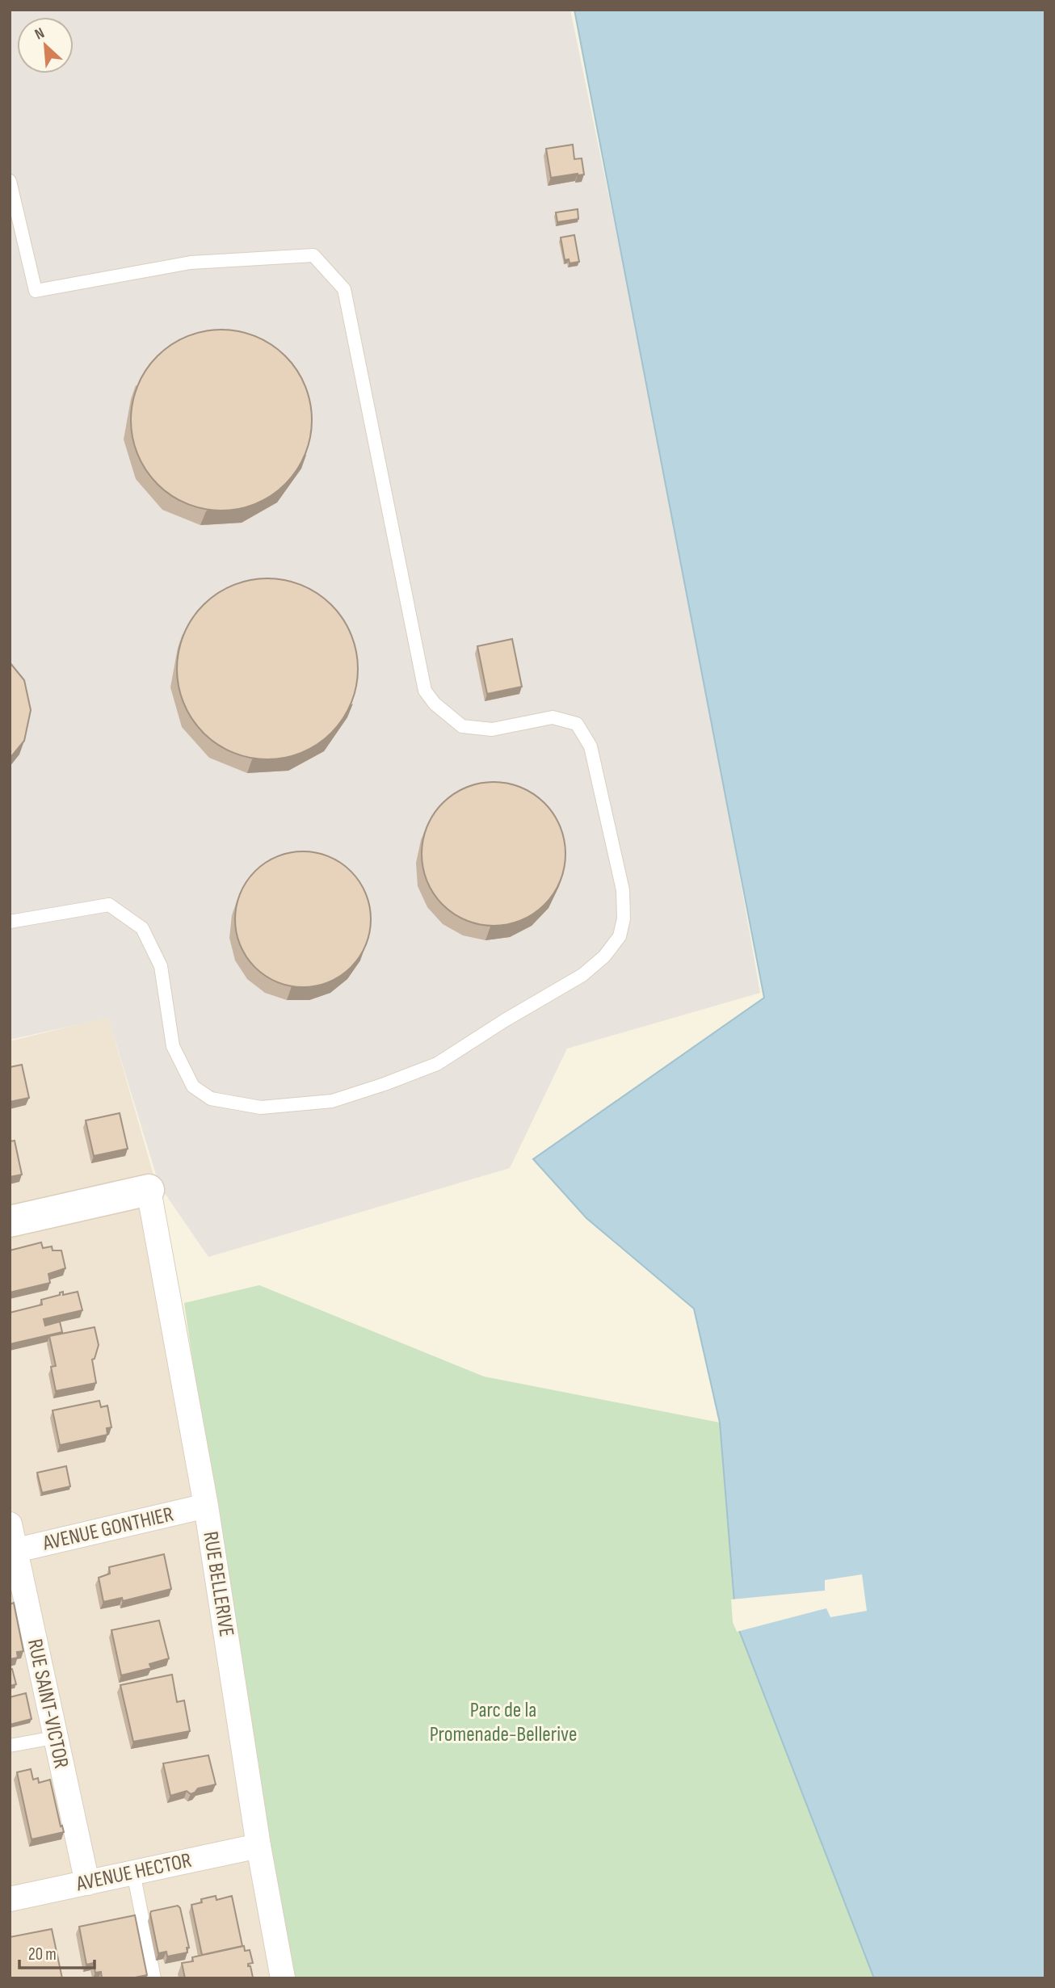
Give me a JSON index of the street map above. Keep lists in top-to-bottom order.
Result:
{
  "streets": {
    "street": [
      "AVENUE GONTHIER",
      "RUE BELLERIVE",
      "RUE SAINT-VICTOR",
      "AVENUE HECTOR"
    ]
  },
  "crossings": [
    ["AVENUE GONTHIER", "RUE BELLERIVE"],
    ["AVENUE GONTHIER", "RUE SAINT-VICTOR"],
    ["RUE BELLERIVE", "AVENUE HECTOR"],
    ["RUE SAINT-VICTOR", "AVENUE HECTOR"]
  ],
  "parks": ["Parc de la Promenade-Bellerive"],
  "scale_bar": "20 m",
  "north": "top left"
}
